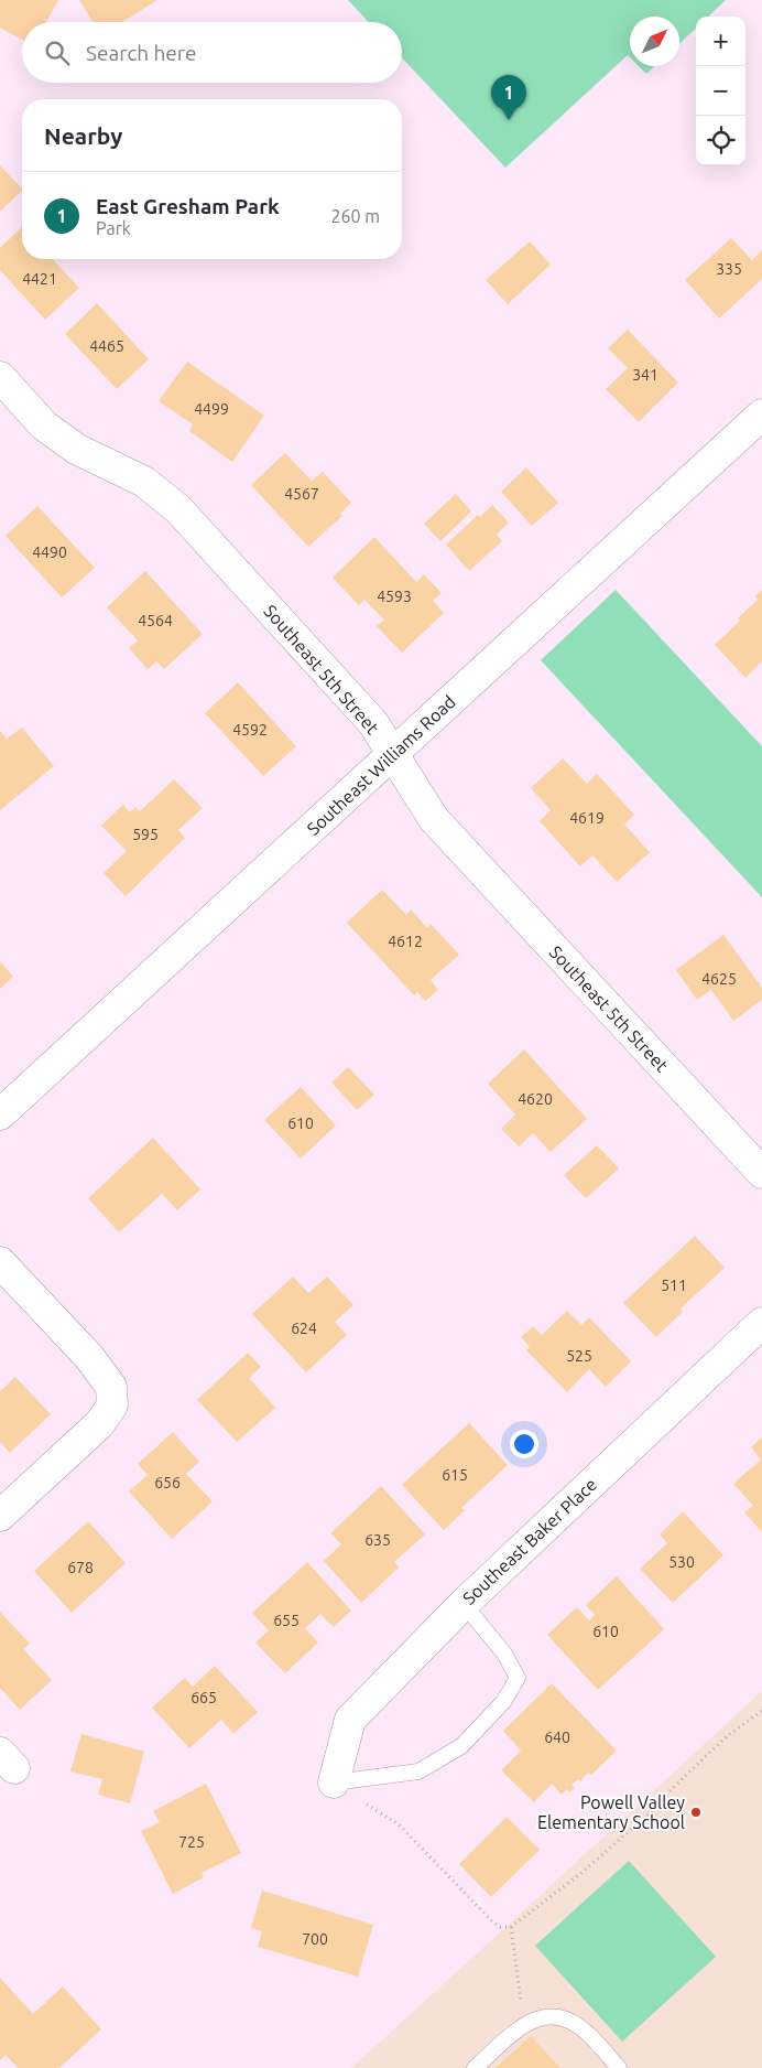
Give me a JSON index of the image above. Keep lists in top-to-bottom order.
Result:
{
  "streets": {
    "street": ["Southeast 5th Street", "Southeast Williams Road", "Southeast Baker Place"]
  },
  "crossings": [
    ["Southeast 5th Street", "Southeast Williams Road"]
  ],
  "places": ["Powell Valley Elementary School"],
  "house_numbers": [
    "335",
    "4421",
    "4465",
    "341",
    "4499",
    "4567",
    "4490",
    "4593",
    "4564",
    "4592",
    "4619",
    "595",
    "4612",
    "4625",
    "4620",
    "610",
    "511",
    "624",
    "525",
    "615",
    "656",
    "635",
    "530",
    "678",
    "655",
    "610",
    "665",
    "640",
    "725",
    "700"
  ],
  "north": "top right",
  "page": {
    "map_buttons": ["+", "−"],
    "search": "Search here",
    "pins": "1",
    "heading": "Nearby",
    "list": [
      {
        "mark": "1",
        "name": "East Gresham Park",
        "note": "Park",
        "value": "260 m"
      }
    ]
  }
}
